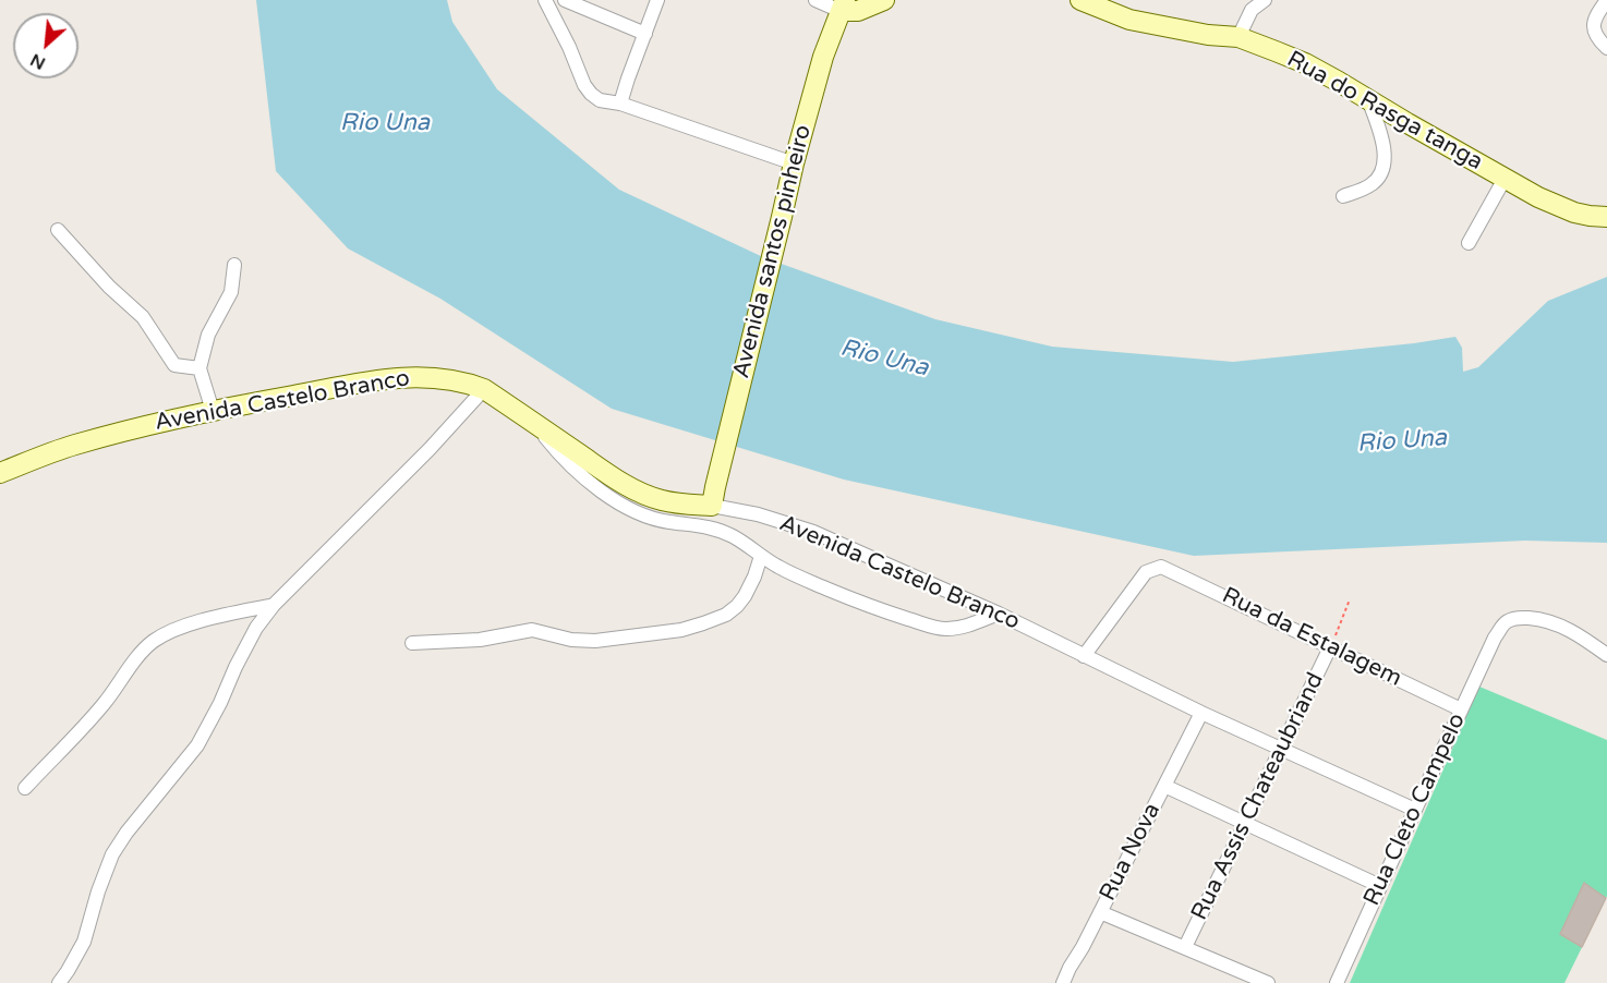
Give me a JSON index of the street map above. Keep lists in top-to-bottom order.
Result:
{
  "streets": {
    "street": [
      "Rua do Rasga tanga",
      "Avenida santos pinheiro",
      "Avenida Castelo Branco",
      "Rua da Estalagem",
      "Rua Assis Chateaubriand",
      "Rua Cleto Campelo",
      "Rua Nova"
    ]
  },
  "crossings": [
    ["Avenida santos pinheiro", "Avenida Castelo Branco"],
    ["Avenida Castelo Branco", "Rua da Estalagem"],
    ["Avenida Castelo Branco", "Rua Assis Chateaubriand"],
    ["Avenida Castelo Branco", "Rua Cleto Campelo"],
    ["Avenida Castelo Branco", "Rua Nova"],
    ["Rua da Estalagem", "Rua Assis Chateaubriand"],
    ["Rua da Estalagem", "Rua Cleto Campelo"]
  ],
  "water": ["Rio Una"],
  "north": "bottom left"
}
